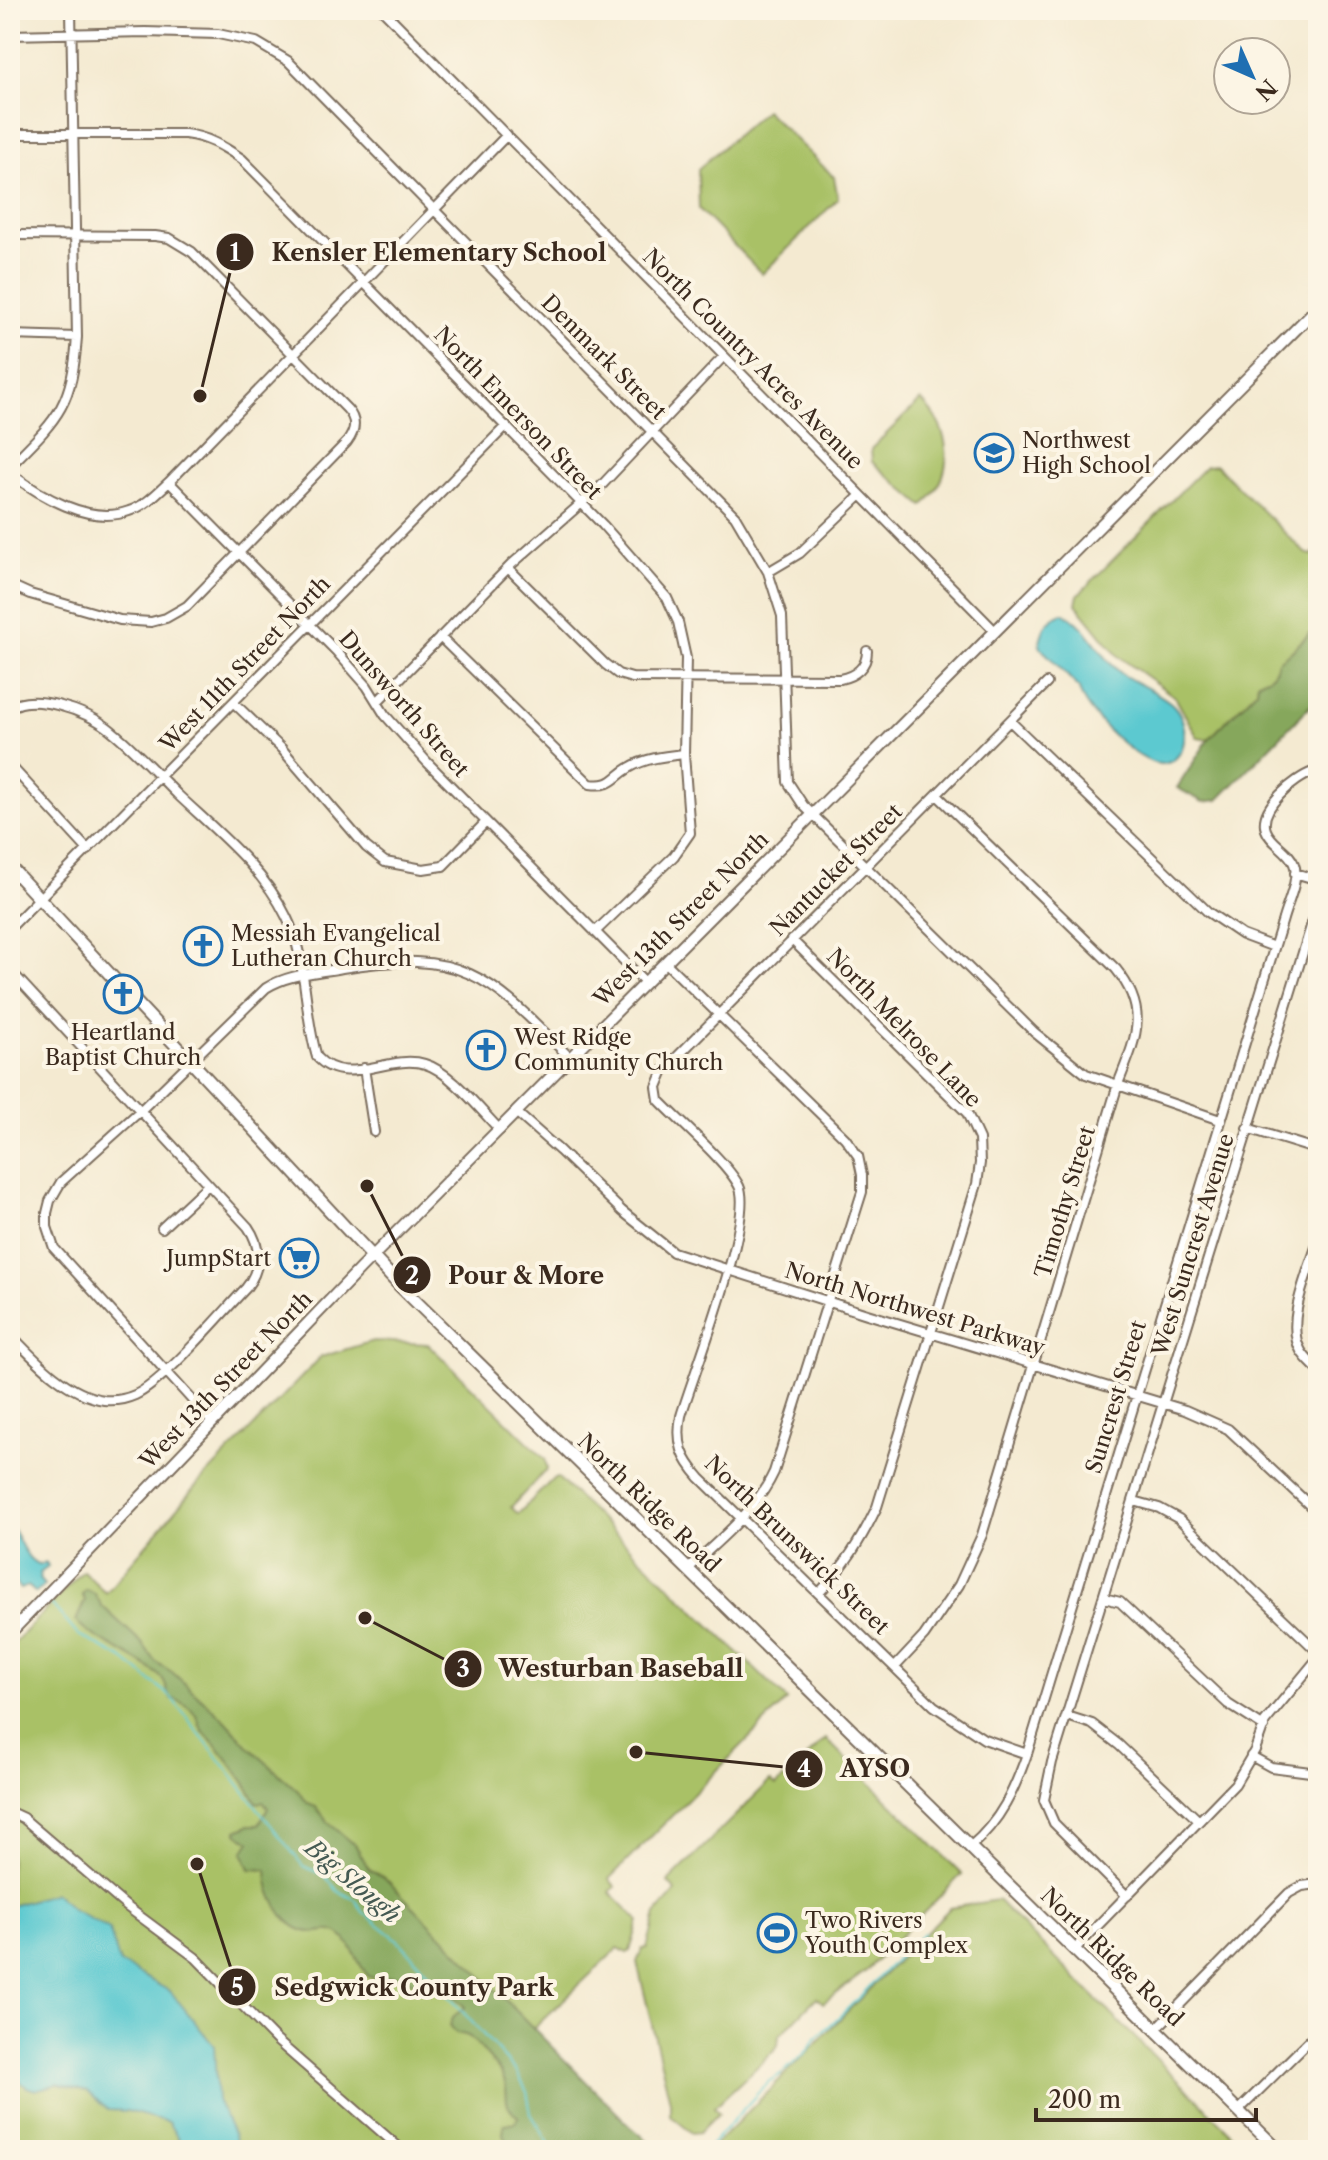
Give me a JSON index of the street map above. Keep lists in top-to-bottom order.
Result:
{
  "streets": {
    "main road": ["North Ridge Road"],
    "street": [
      "Denmark Street",
      "North Country Acres Avenue",
      "North Emerson Street",
      "West 11th Street North",
      "Dunsworth Street",
      "Nantucket Street",
      "West 13th Street North",
      "North Melrose Lane",
      "Timothy Street",
      "West Suncrest Avenue",
      "North Northwest Parkway",
      "Suncrest Street",
      "North Brunswick Street"
    ]
  },
  "crossings": [
    ["Denmark Street", "Nantucket Street"],
    ["Denmark Street", "West 13th Street North"],
    ["Denmark Street", "Timothy Street"],
    ["Denmark Street", "Suncrest Street"],
    ["North Country Acres Avenue", "West 13th Street North"],
    ["North Emerson Street", "West 11th Street North"],
    ["North Emerson Street", "Dunsworth Street"],
    ["West 11th Street North", "Dunsworth Street"],
    ["West 11th Street North", "North Ridge Road"],
    ["Dunsworth Street", "West 13th Street North"],
    ["Nantucket Street", "North Melrose Lane"],
    ["Nantucket Street", "Timothy Street"],
    ["Nantucket Street", "North Brunswick Street"],
    ["West 13th Street North", "North Northwest Parkway"],
    ["West 13th Street North", "North Ridge Road"],
    ["North Melrose Lane", "North Northwest Parkway"],
    ["North Melrose Lane", "North Brunswick Street"],
    ["Timothy Street", "North Northwest Parkway"],
    ["Timothy Street", "North Brunswick Street"],
    ["West Suncrest Avenue", "North Northwest Parkway"],
    ["North Northwest Parkway", "Suncrest Street"],
    ["North Northwest Parkway", "North Brunswick Street"],
    ["Suncrest Street", "North Ridge Road"],
    ["Suncrest Street", "North Brunswick Street"]
  ],
  "water": ["Big Slough"],
  "places": {
    "other": [
      "Kensler Elementary School",
      "Pour & More",
      "Westurban Baseball",
      "AYSO",
      "Sedgwick County Park"
    ],
    "school or university": ["Northwest High School"],
    "church": ["Messiah Evangelical Lutheran Church", "Heartland Baptist Church", "West Ridge Community Church"],
    "supermarket": ["JumpStart"],
    "sports": ["Two Rivers Youth Complex"]
  },
  "scale_bar": "200 m",
  "north": "bottom right"
}
